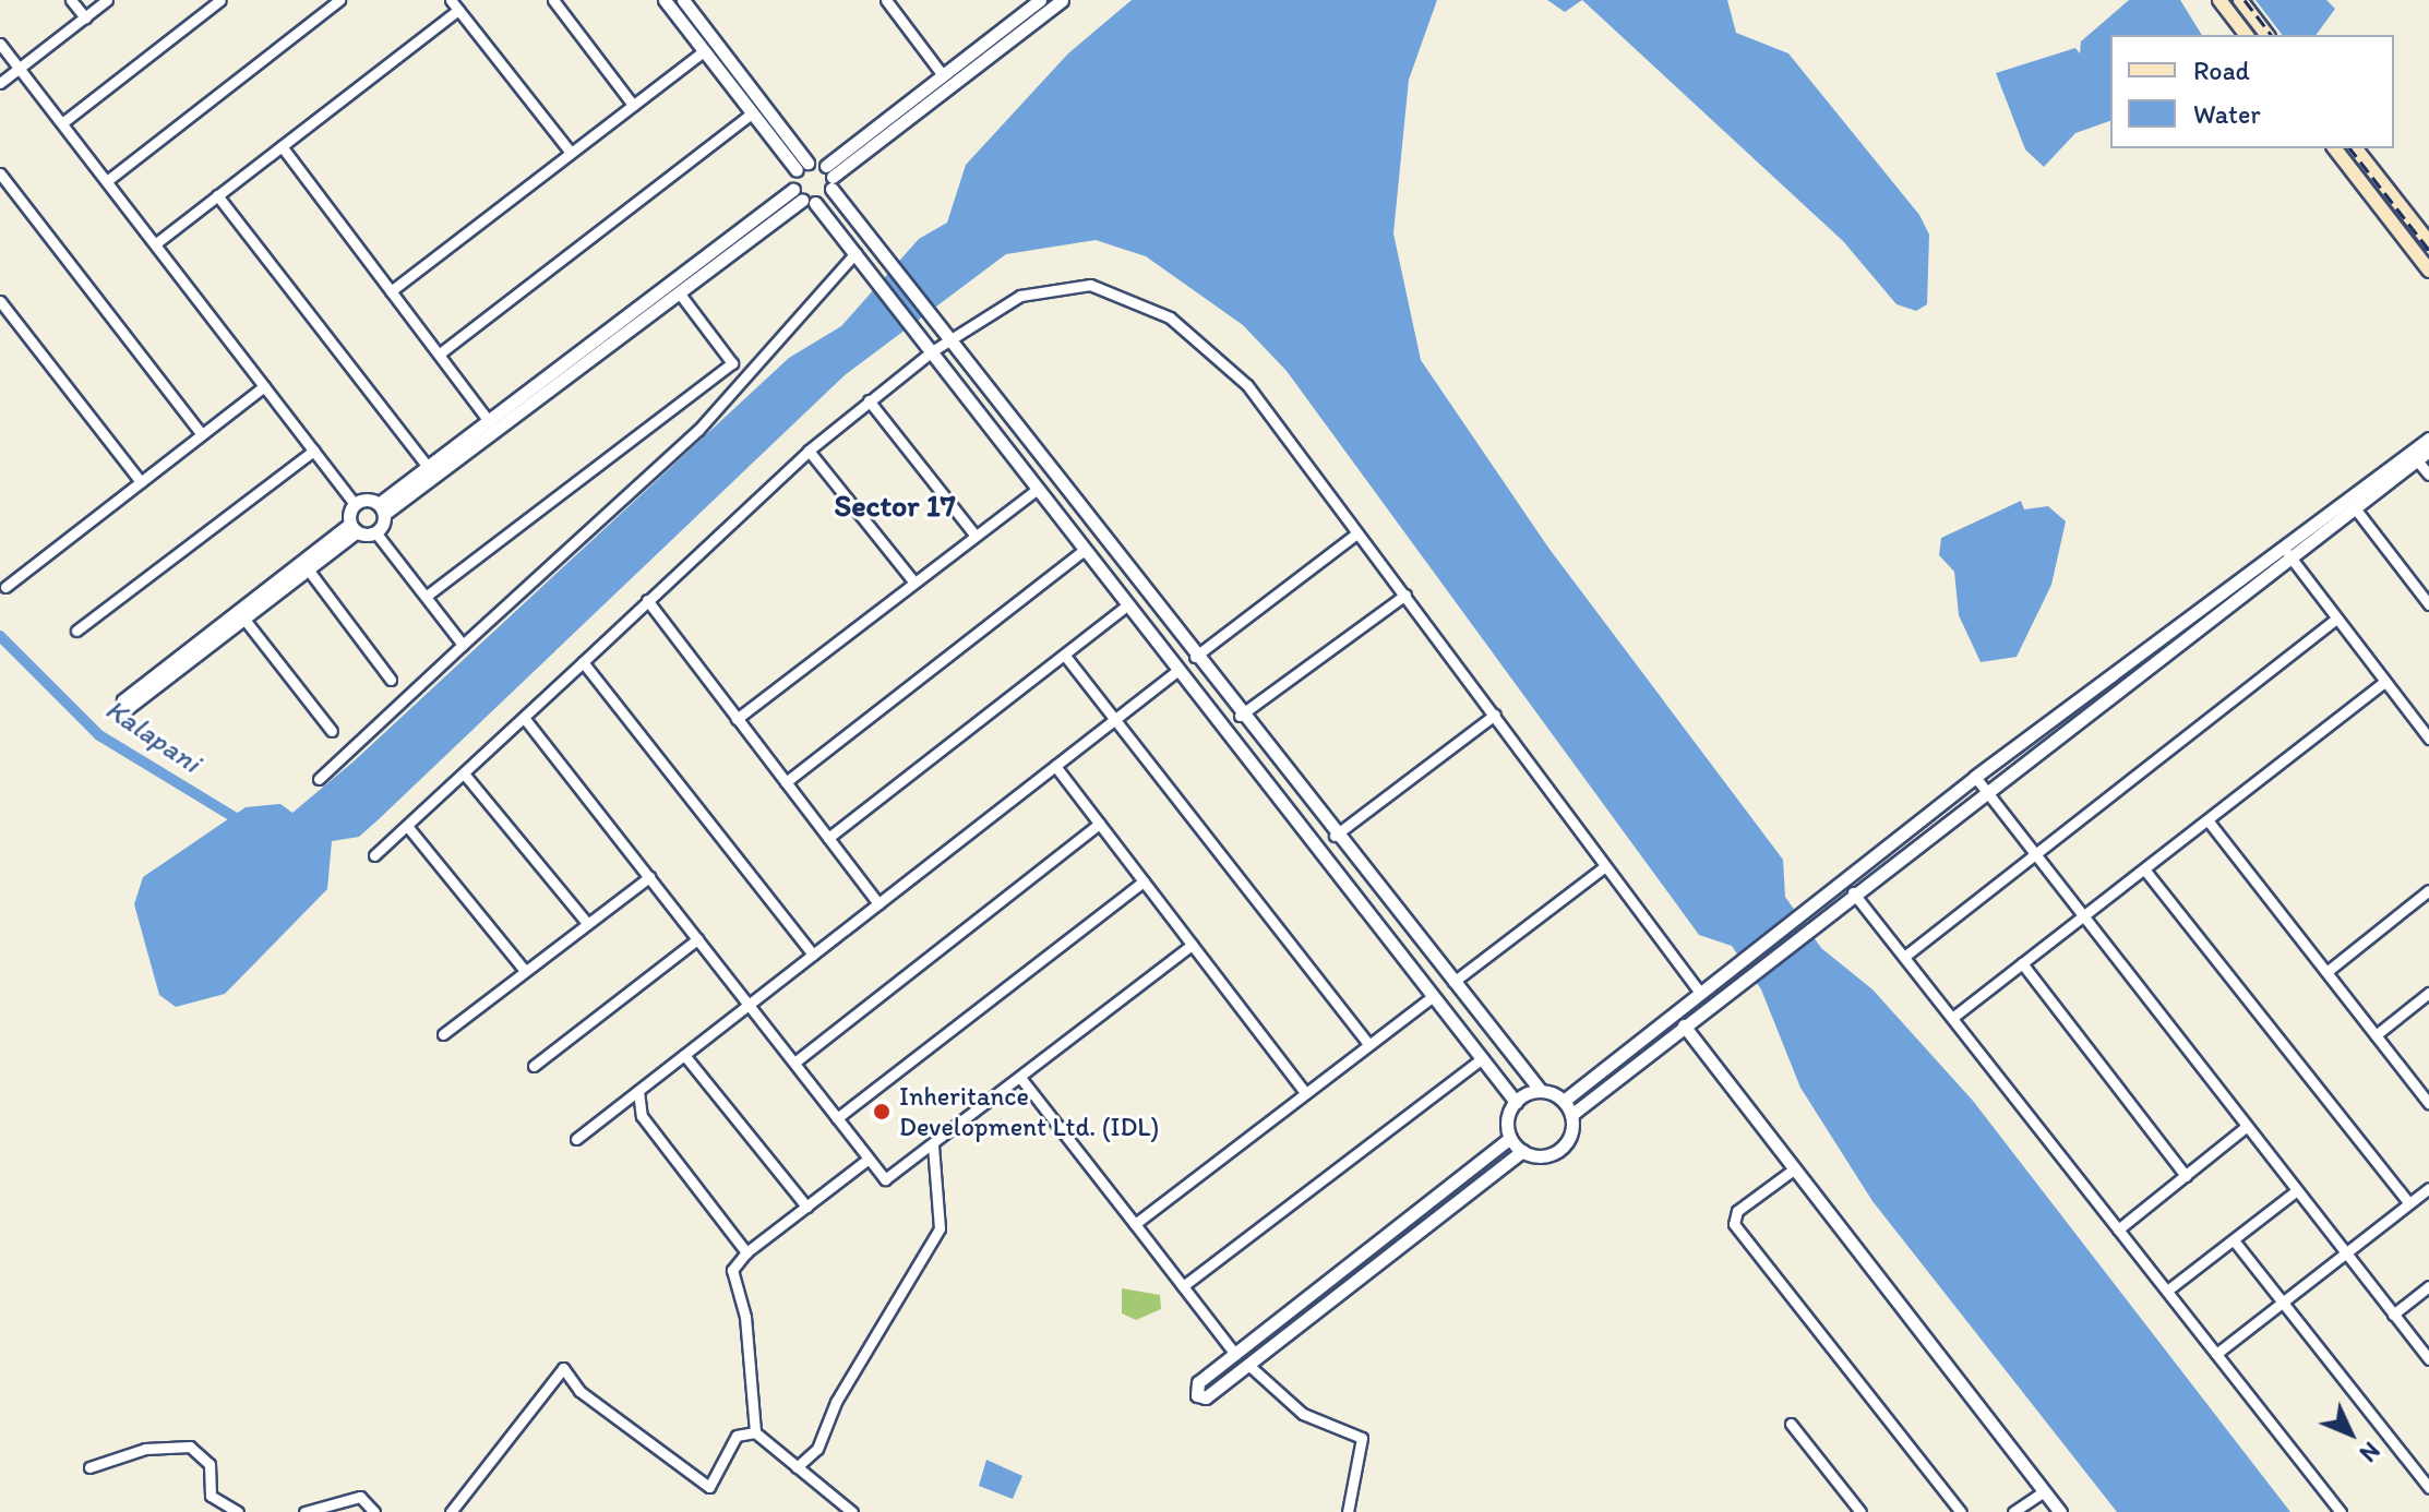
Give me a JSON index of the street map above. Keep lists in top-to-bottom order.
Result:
{
  "districts": ["Sector 17"],
  "water": ["Kalapani"],
  "places": ["Inheritance Development Ltd. (IDL)"],
  "legend": ["Road", "Water"],
  "north": "bottom right"
}
